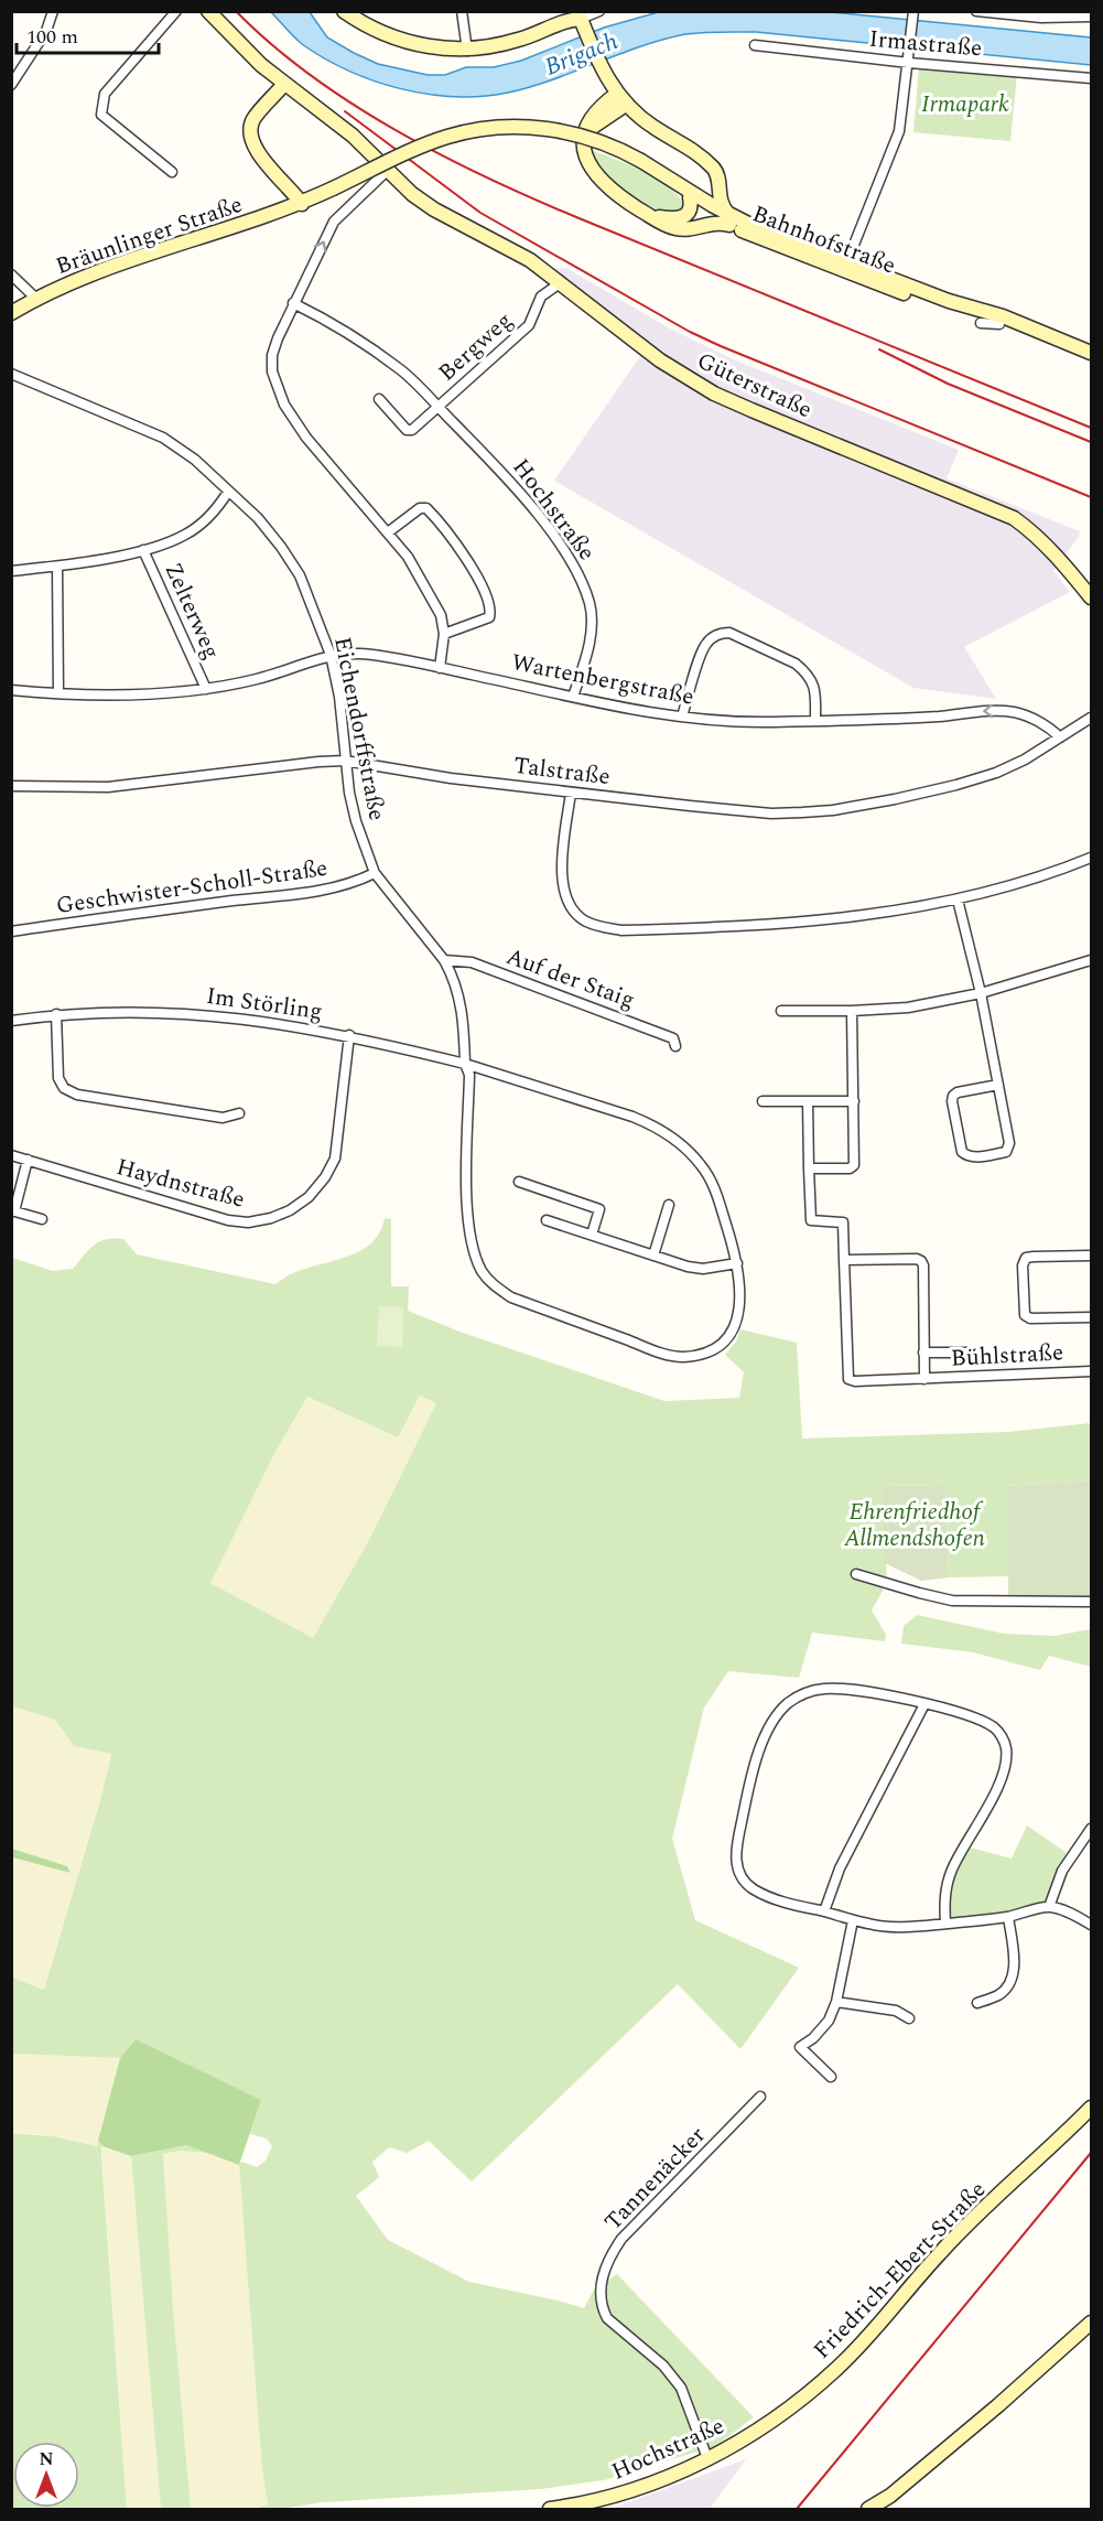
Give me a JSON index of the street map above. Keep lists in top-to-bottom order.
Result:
{
  "streets": {
    "main road": [
      "Bräunlinger Straße",
      "Bahnhofstraße",
      "Güterstraße",
      "Hochstraße",
      "Friedrich-Ebert-Straße"
    ],
    "street": [
      "Irmastraße",
      "Bergweg",
      "Zelterweg",
      "Wartenbergstraße",
      "Eichendorffstraße",
      "Talstraße",
      "Geschwister-Scholl-Straße",
      "Auf der Staig",
      "Im Störling",
      "Haydnstraße",
      "Bühlstraße",
      "Tannenäcker"
    ]
  },
  "crossings": [
    ["Bräunlinger Straße", "Bahnhofstraße"],
    ["Bergweg", "Güterstraße"],
    ["Bergweg", "Hochstraße"],
    ["Hochstraße", "Wartenbergstraße"],
    ["Hochstraße", "Tannenäcker"],
    ["Hochstraße", "Friedrich-Ebert-Straße"],
    ["Zelterweg", "Wartenbergstraße"],
    ["Wartenbergstraße", "Eichendorffstraße"],
    ["Wartenbergstraße", "Talstraße"],
    ["Eichendorffstraße", "Talstraße"],
    ["Eichendorffstraße", "Geschwister-Scholl-Straße"],
    ["Eichendorffstraße", "Auf der Staig"],
    ["Eichendorffstraße", "Im Störling"],
    ["Im Störling", "Haydnstraße"]
  ],
  "water": ["Brigach"],
  "parks": ["Irmapark", "Ehrenfriedhof Allmendshofen"],
  "scale_bar": "100 m",
  "north": "top"
}
